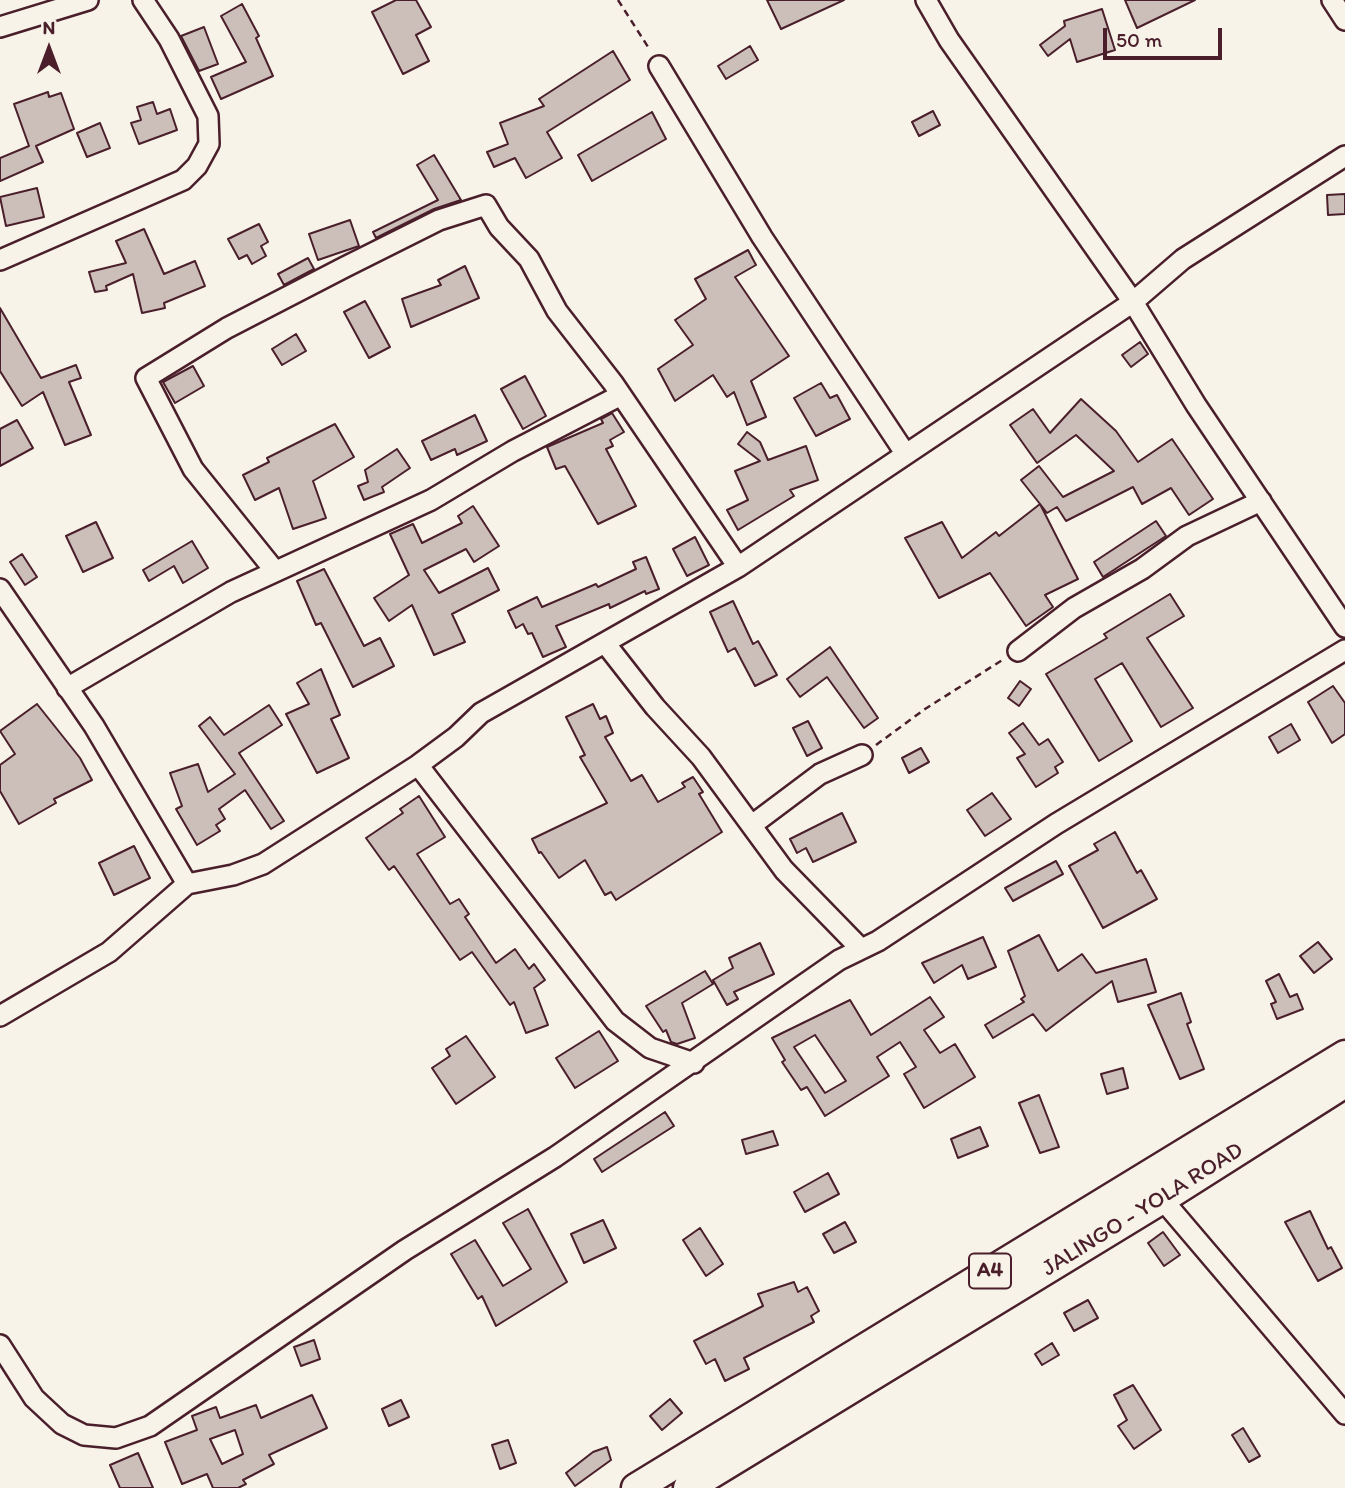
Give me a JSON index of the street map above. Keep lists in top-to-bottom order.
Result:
{
  "streets": {
    "highway": ["JALINGO - YOLA ROAD", "A4"]
  },
  "scale_bar": "50 m",
  "north": "top"
}
